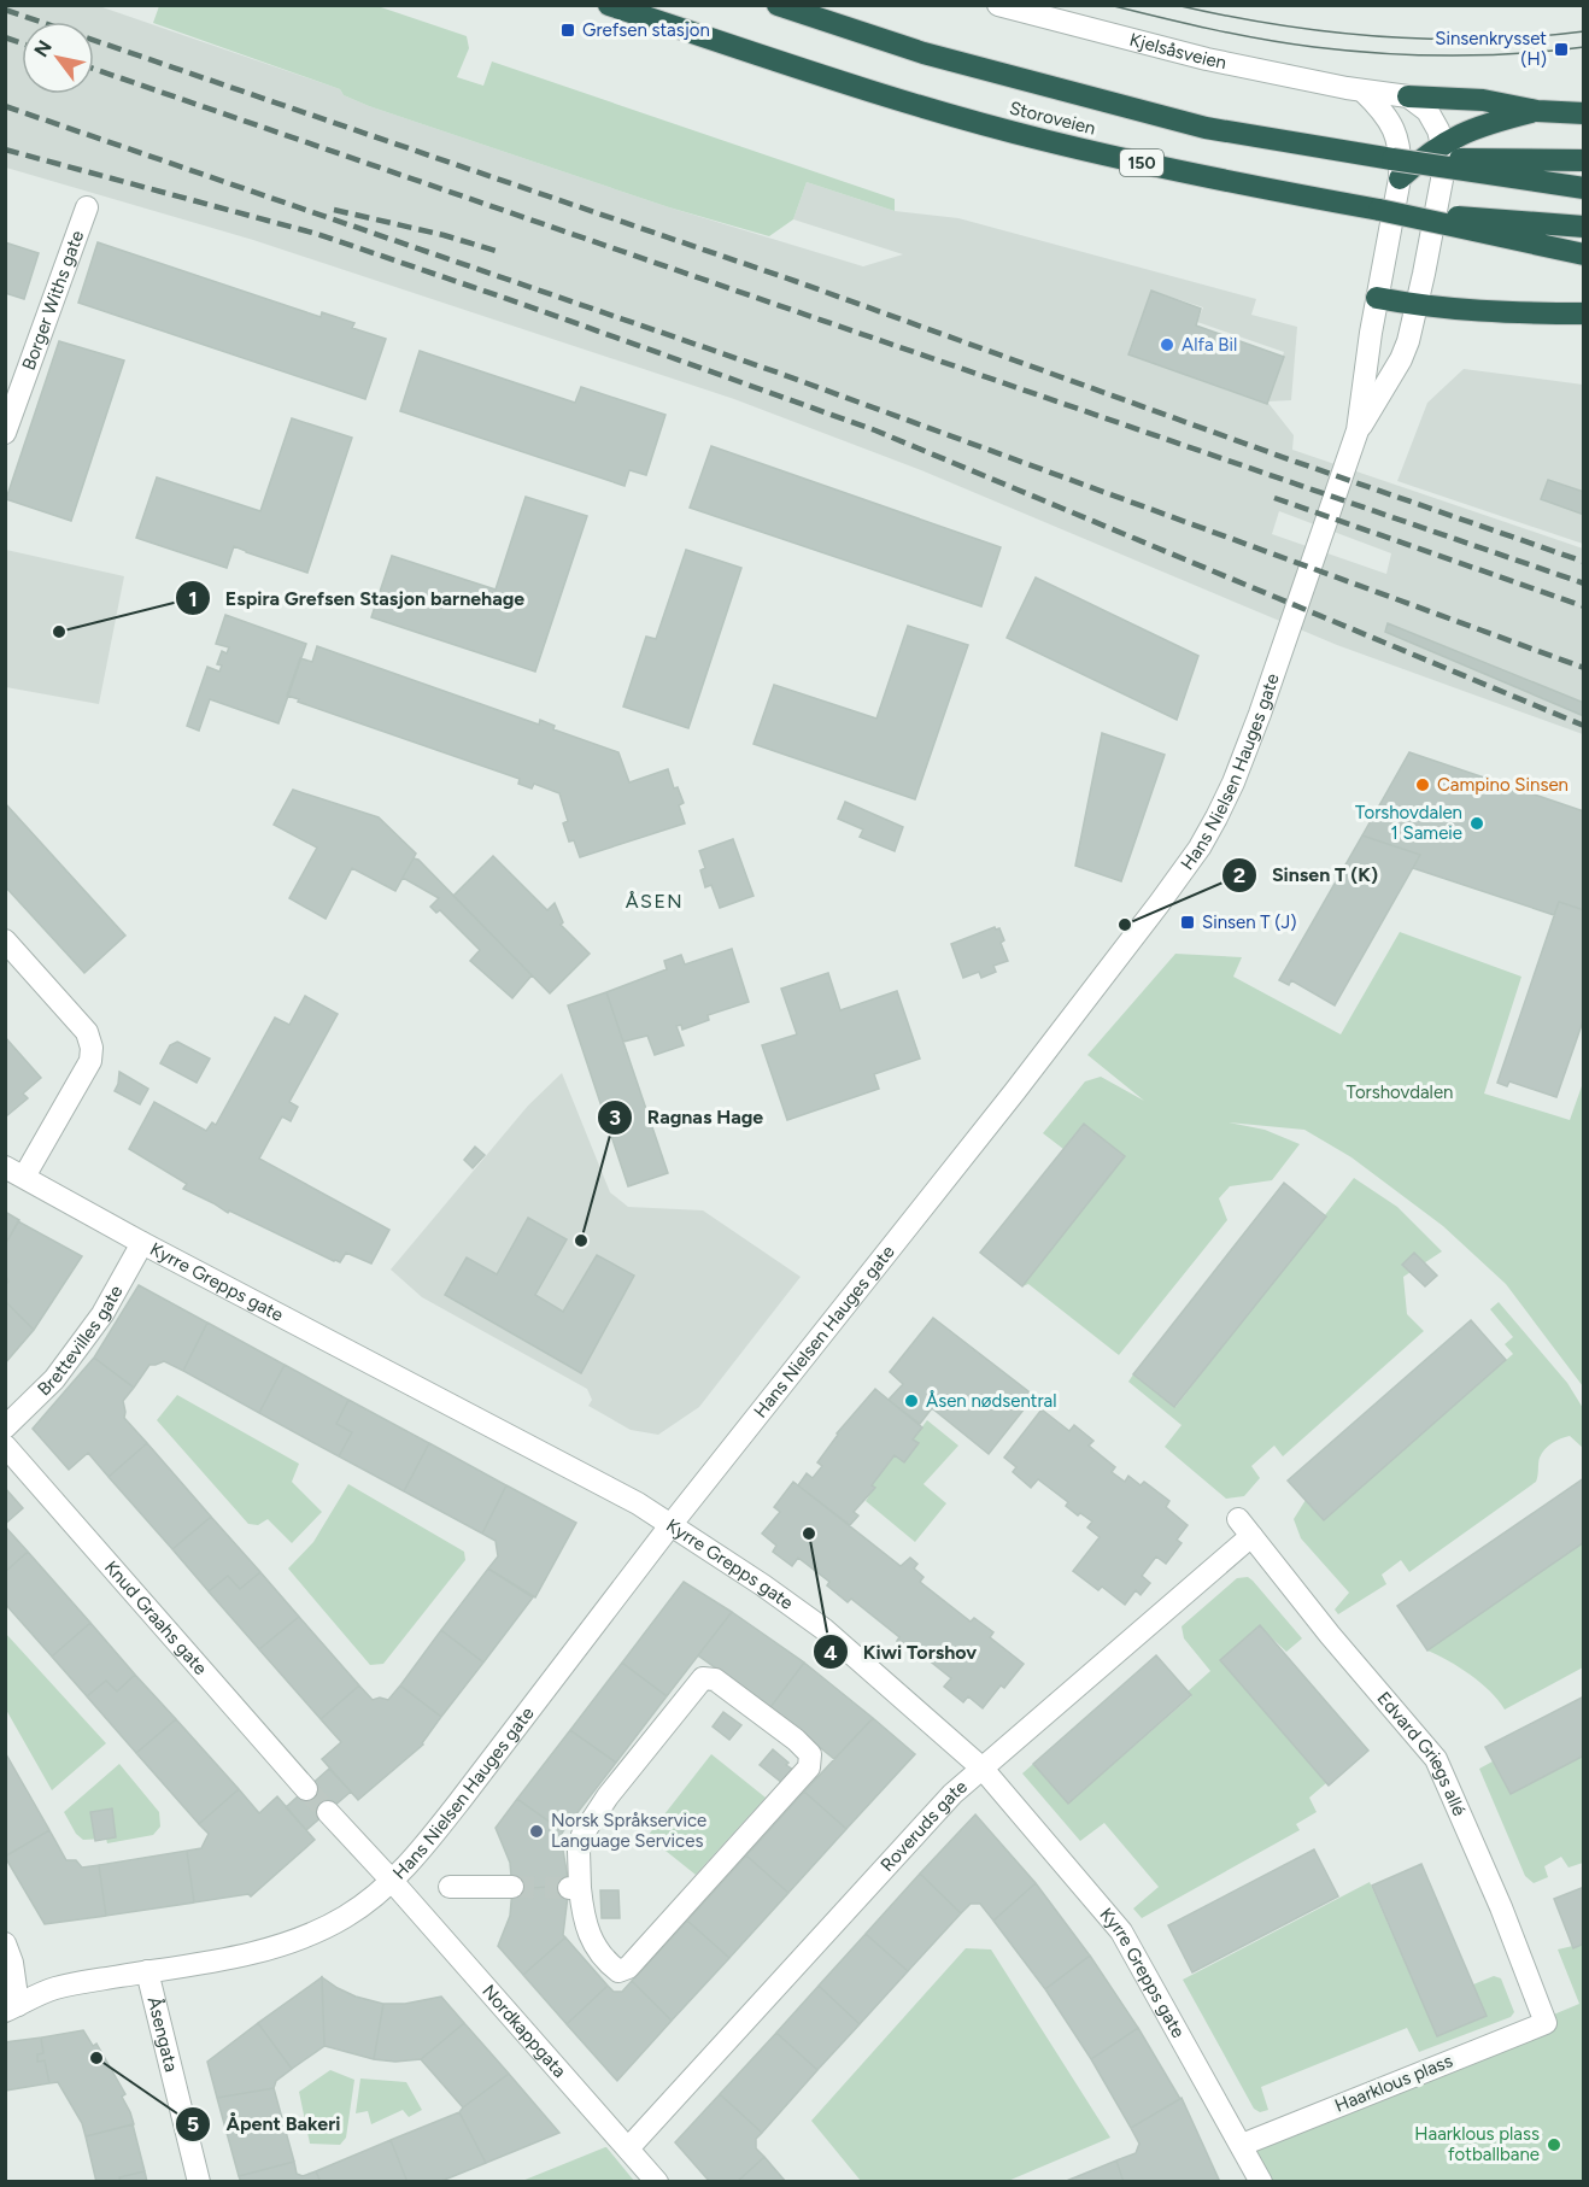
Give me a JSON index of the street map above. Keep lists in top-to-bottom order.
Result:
{
  "streets": {
    "highway": ["Storoveien", "150"],
    "street": [
      "Kjelsåsveien",
      "Borger Withs gate",
      "Hans Nielsen Hauges gate",
      "Kyrre Grepps gate",
      "Brettevilles gate",
      "Knud Graahs gate",
      "Edvard Griegs allé",
      "Roveruds gate",
      "Nordkappgata",
      "Åsengata",
      "Haarklous plass"
    ]
  },
  "crossings": [
    ["Kjelsåsveien", "Hans Nielsen Hauges gate"],
    ["Storoveien", "150"],
    ["Storoveien", "Hans Nielsen Hauges gate"],
    ["Hans Nielsen Hauges gate", "Kyrre Grepps gate"],
    ["Hans Nielsen Hauges gate", "Nordkappgata"],
    ["Hans Nielsen Hauges gate", "Åsengata"],
    ["Kyrre Grepps gate", "Brettevilles gate"],
    ["Kyrre Grepps gate", "Roveruds gate"],
    ["Kyrre Grepps gate", "Haarklous plass"],
    ["Edvard Griegs allé", "Roveruds gate"],
    ["Edvard Griegs allé", "Haarklous plass"],
    ["Roveruds gate", "Nordkappgata"]
  ],
  "districts": ["ÅSEN"],
  "parks": ["Torshovdalen"],
  "places": {
    "transit": ["Grefsen stasjon", "Sinsenkrysset (H)", "Sinsen T (J)"],
    "other": [
      "Alfa Bil",
      "Espira Grefsen Stasjon barnehage",
      "Campino Sinsen",
      "Torshovdalen 1 Sameie",
      "Sinsen T (K)",
      "Ragnas Hage",
      "Åsen nødsentral",
      "Kiwi Torshov",
      "Norsk Språkservice Language Services",
      "Åpent Bakeri",
      "Haarklous plass fotballbane"
    ]
  },
  "north": "top left"
}
